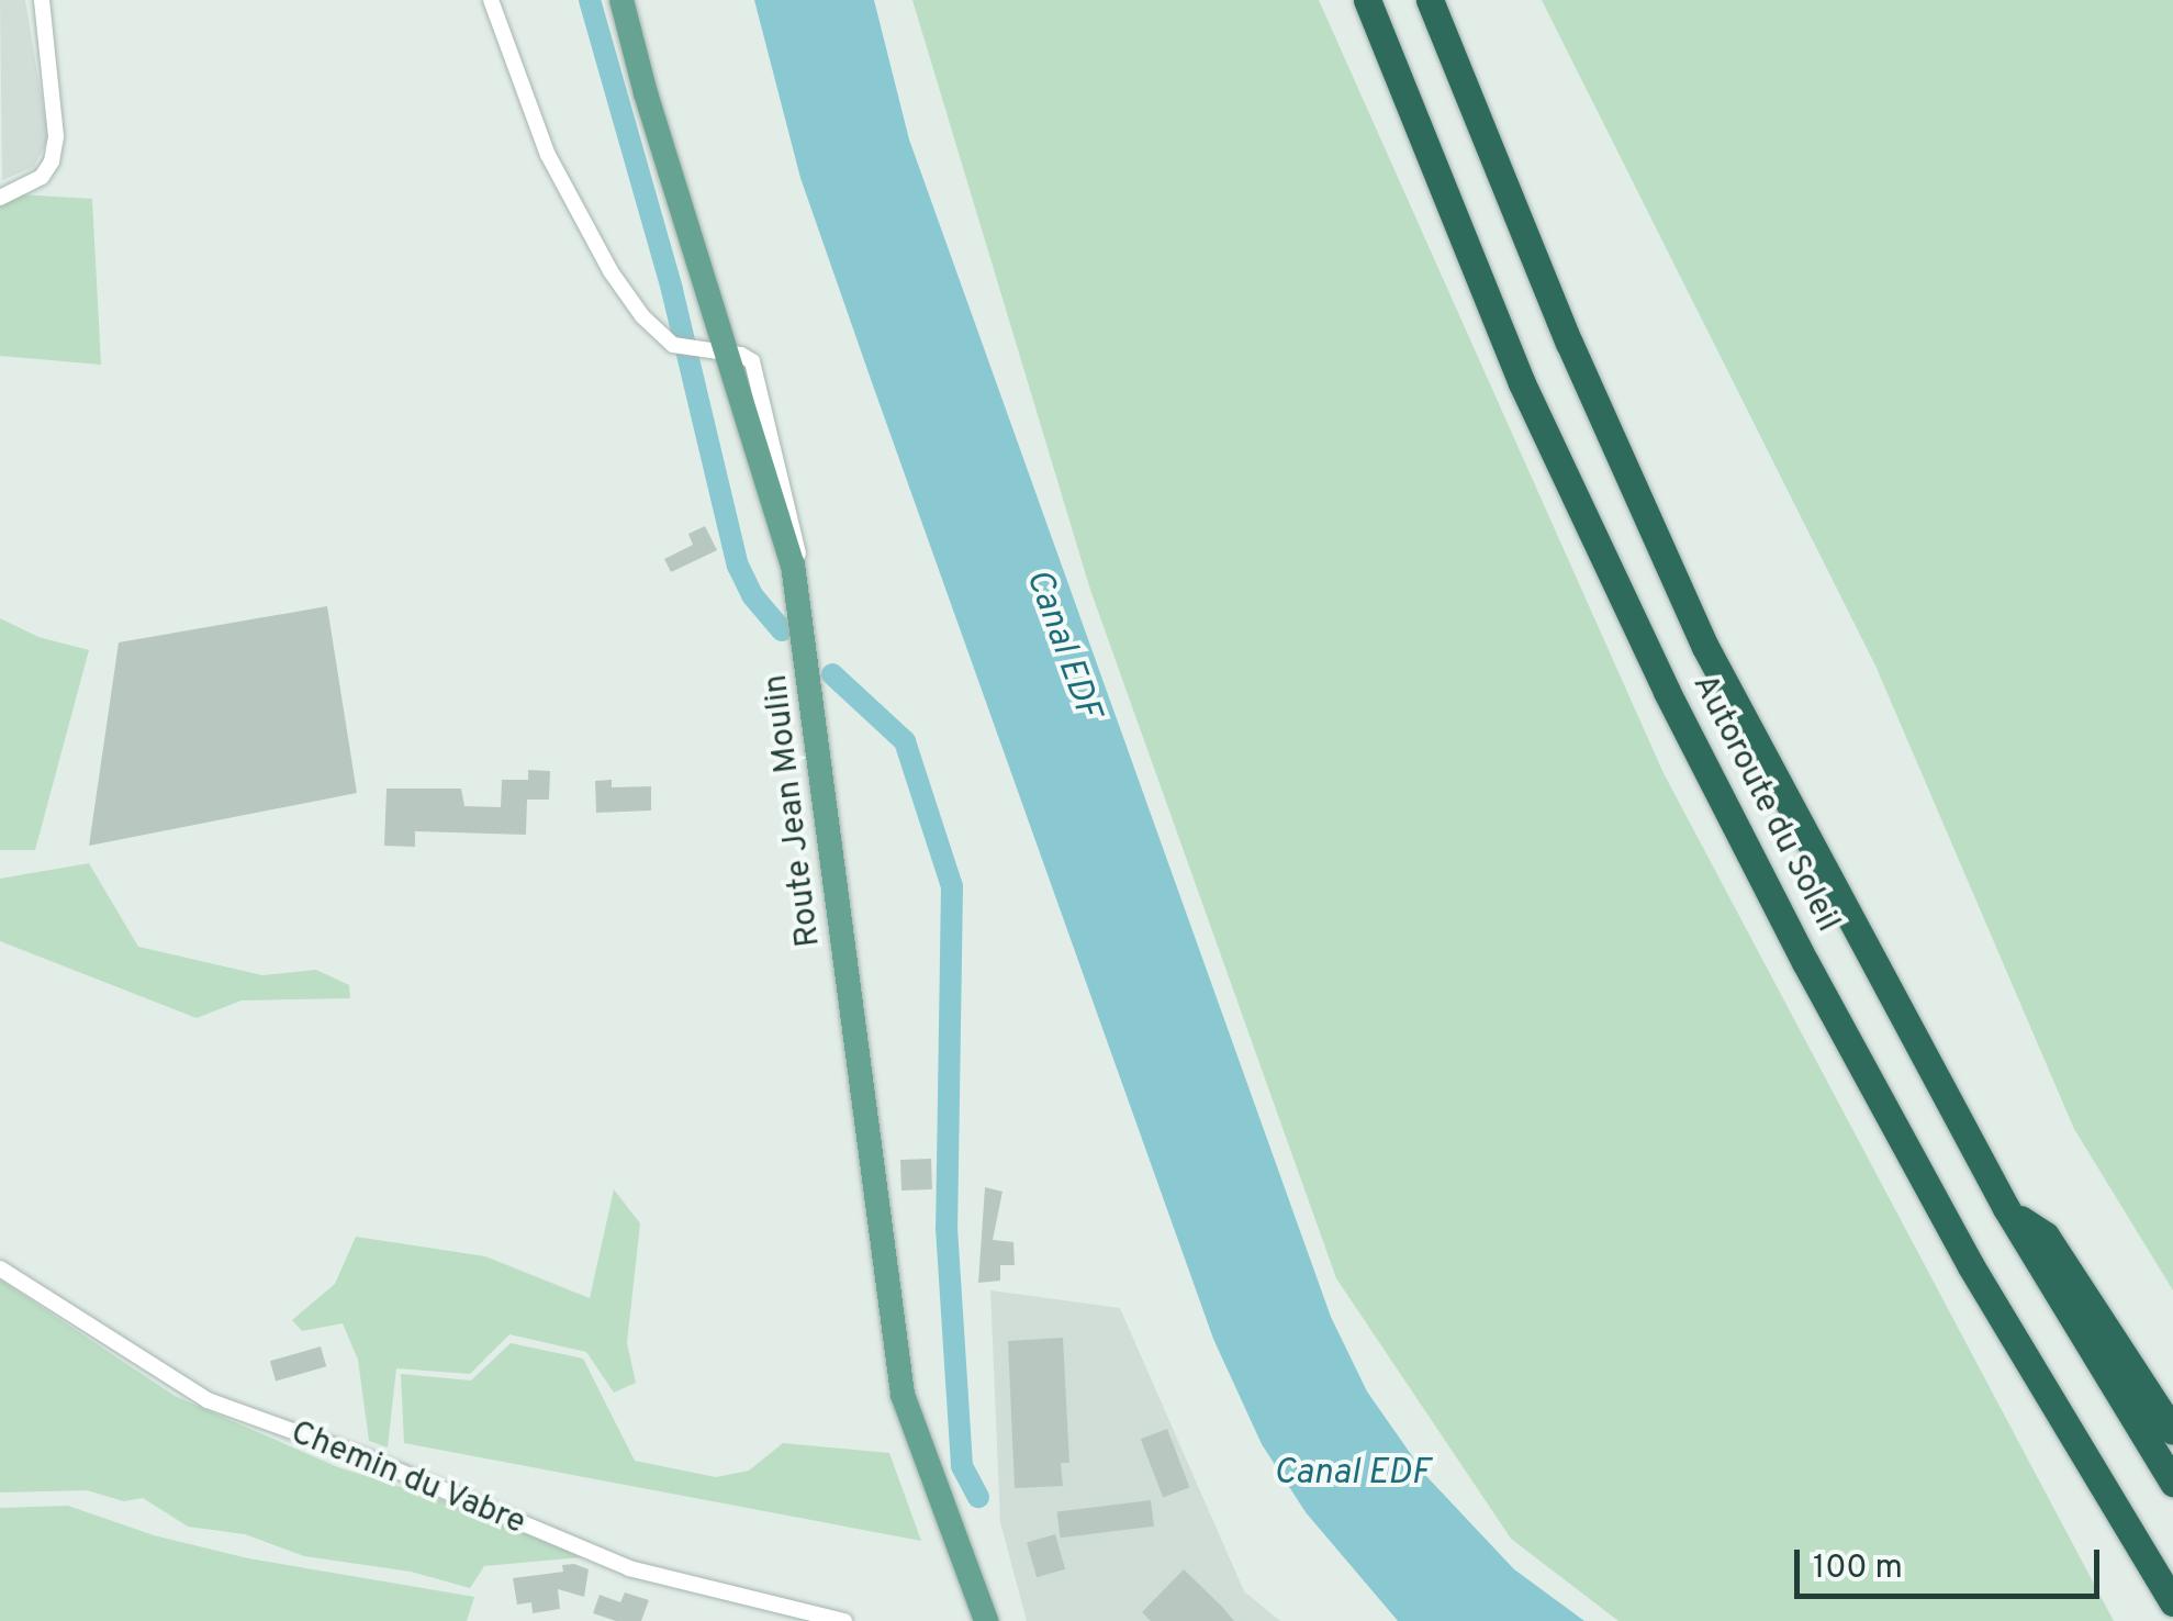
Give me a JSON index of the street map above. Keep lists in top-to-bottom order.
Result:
{
  "streets": {
    "highway": ["Autoroute du Soleil"],
    "main road": ["Route Jean Moulin"],
    "street": ["Chemin du Vabre"]
  },
  "water": ["Canal EDF"],
  "scale_bar": "100 m"
}
